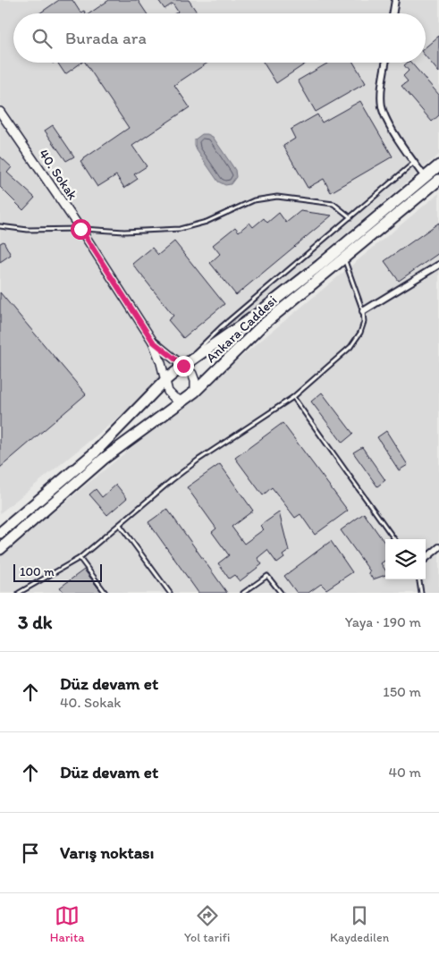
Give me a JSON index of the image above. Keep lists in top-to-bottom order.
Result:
{
  "streets": {
    "highway": ["Ankara Caddesi"],
    "street": ["40. Sokak"]
  },
  "scale_bar": "100 m",
  "page": {
    "search": "Burada ara",
    "scale": "100 m",
    "heading": ["3 dk", "Yaya · 190 m"],
    "list": [
      ["Düz devam et", "40. Sokak", "150 m"],
      ["Düz devam et", "40 m"],
      "Varış noktası"
    ],
    "nav": ["Harita", "Yol tarifi", "Kaydedilen"]
  }
}
